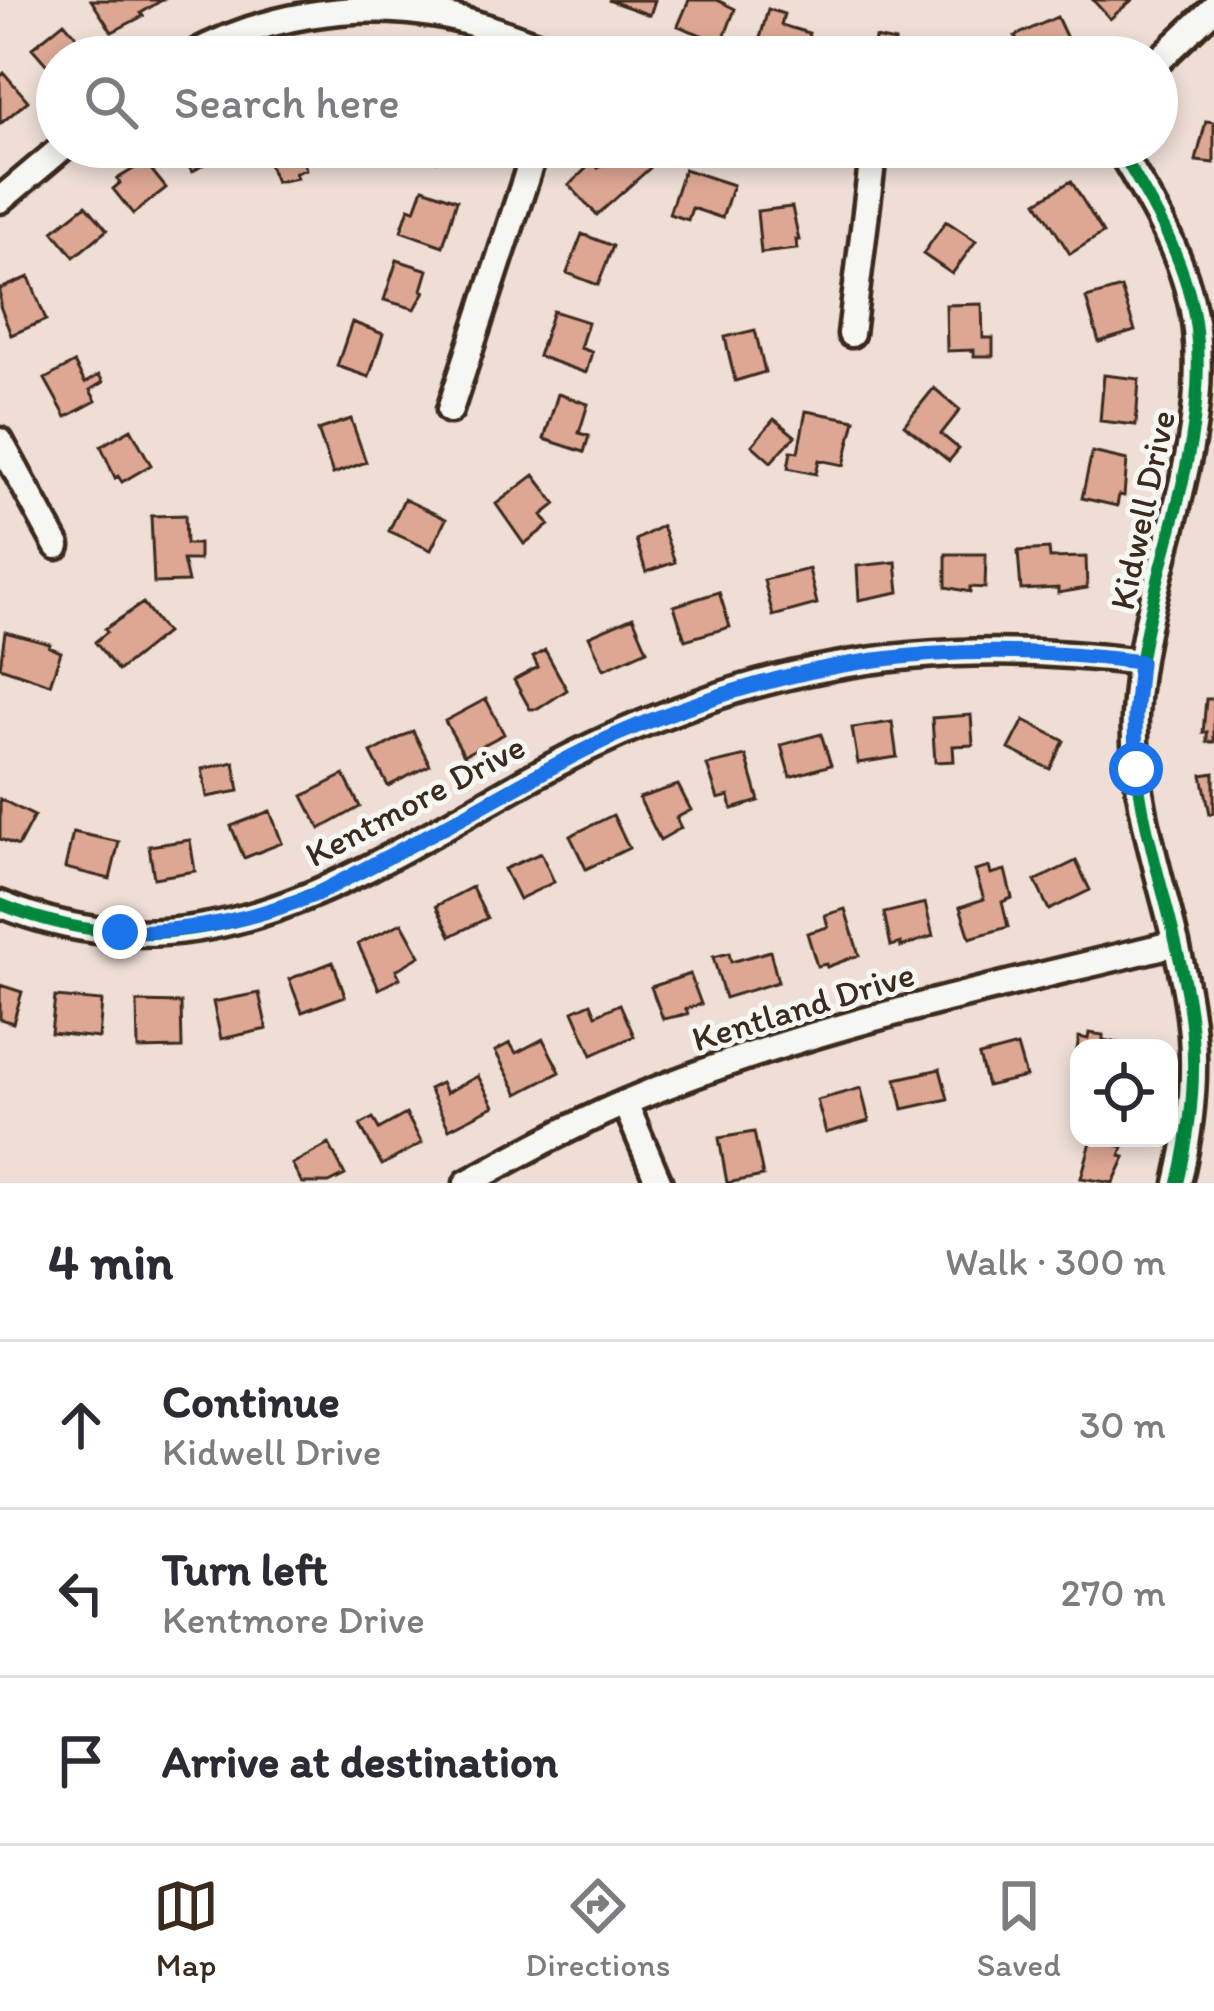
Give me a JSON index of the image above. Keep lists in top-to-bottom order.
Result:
{
  "streets": {
    "street": ["Kidwell Drive", "Kentmore Drive", "Kentland Drive"]
  },
  "crossings": [
    ["Kidwell Drive", "Kentmore Drive"],
    ["Kidwell Drive", "Kentland Drive"]
  ],
  "page": {
    "search": "Search here",
    "heading": ["4 min", "Walk · 300 m"],
    "list": [
      ["Continue", "Kidwell Drive", "30 m"],
      ["Turn left", "Kentmore Drive", "270 m"],
      "Arrive at destination"
    ],
    "nav": ["Map", "Directions", "Saved"]
  }
}
